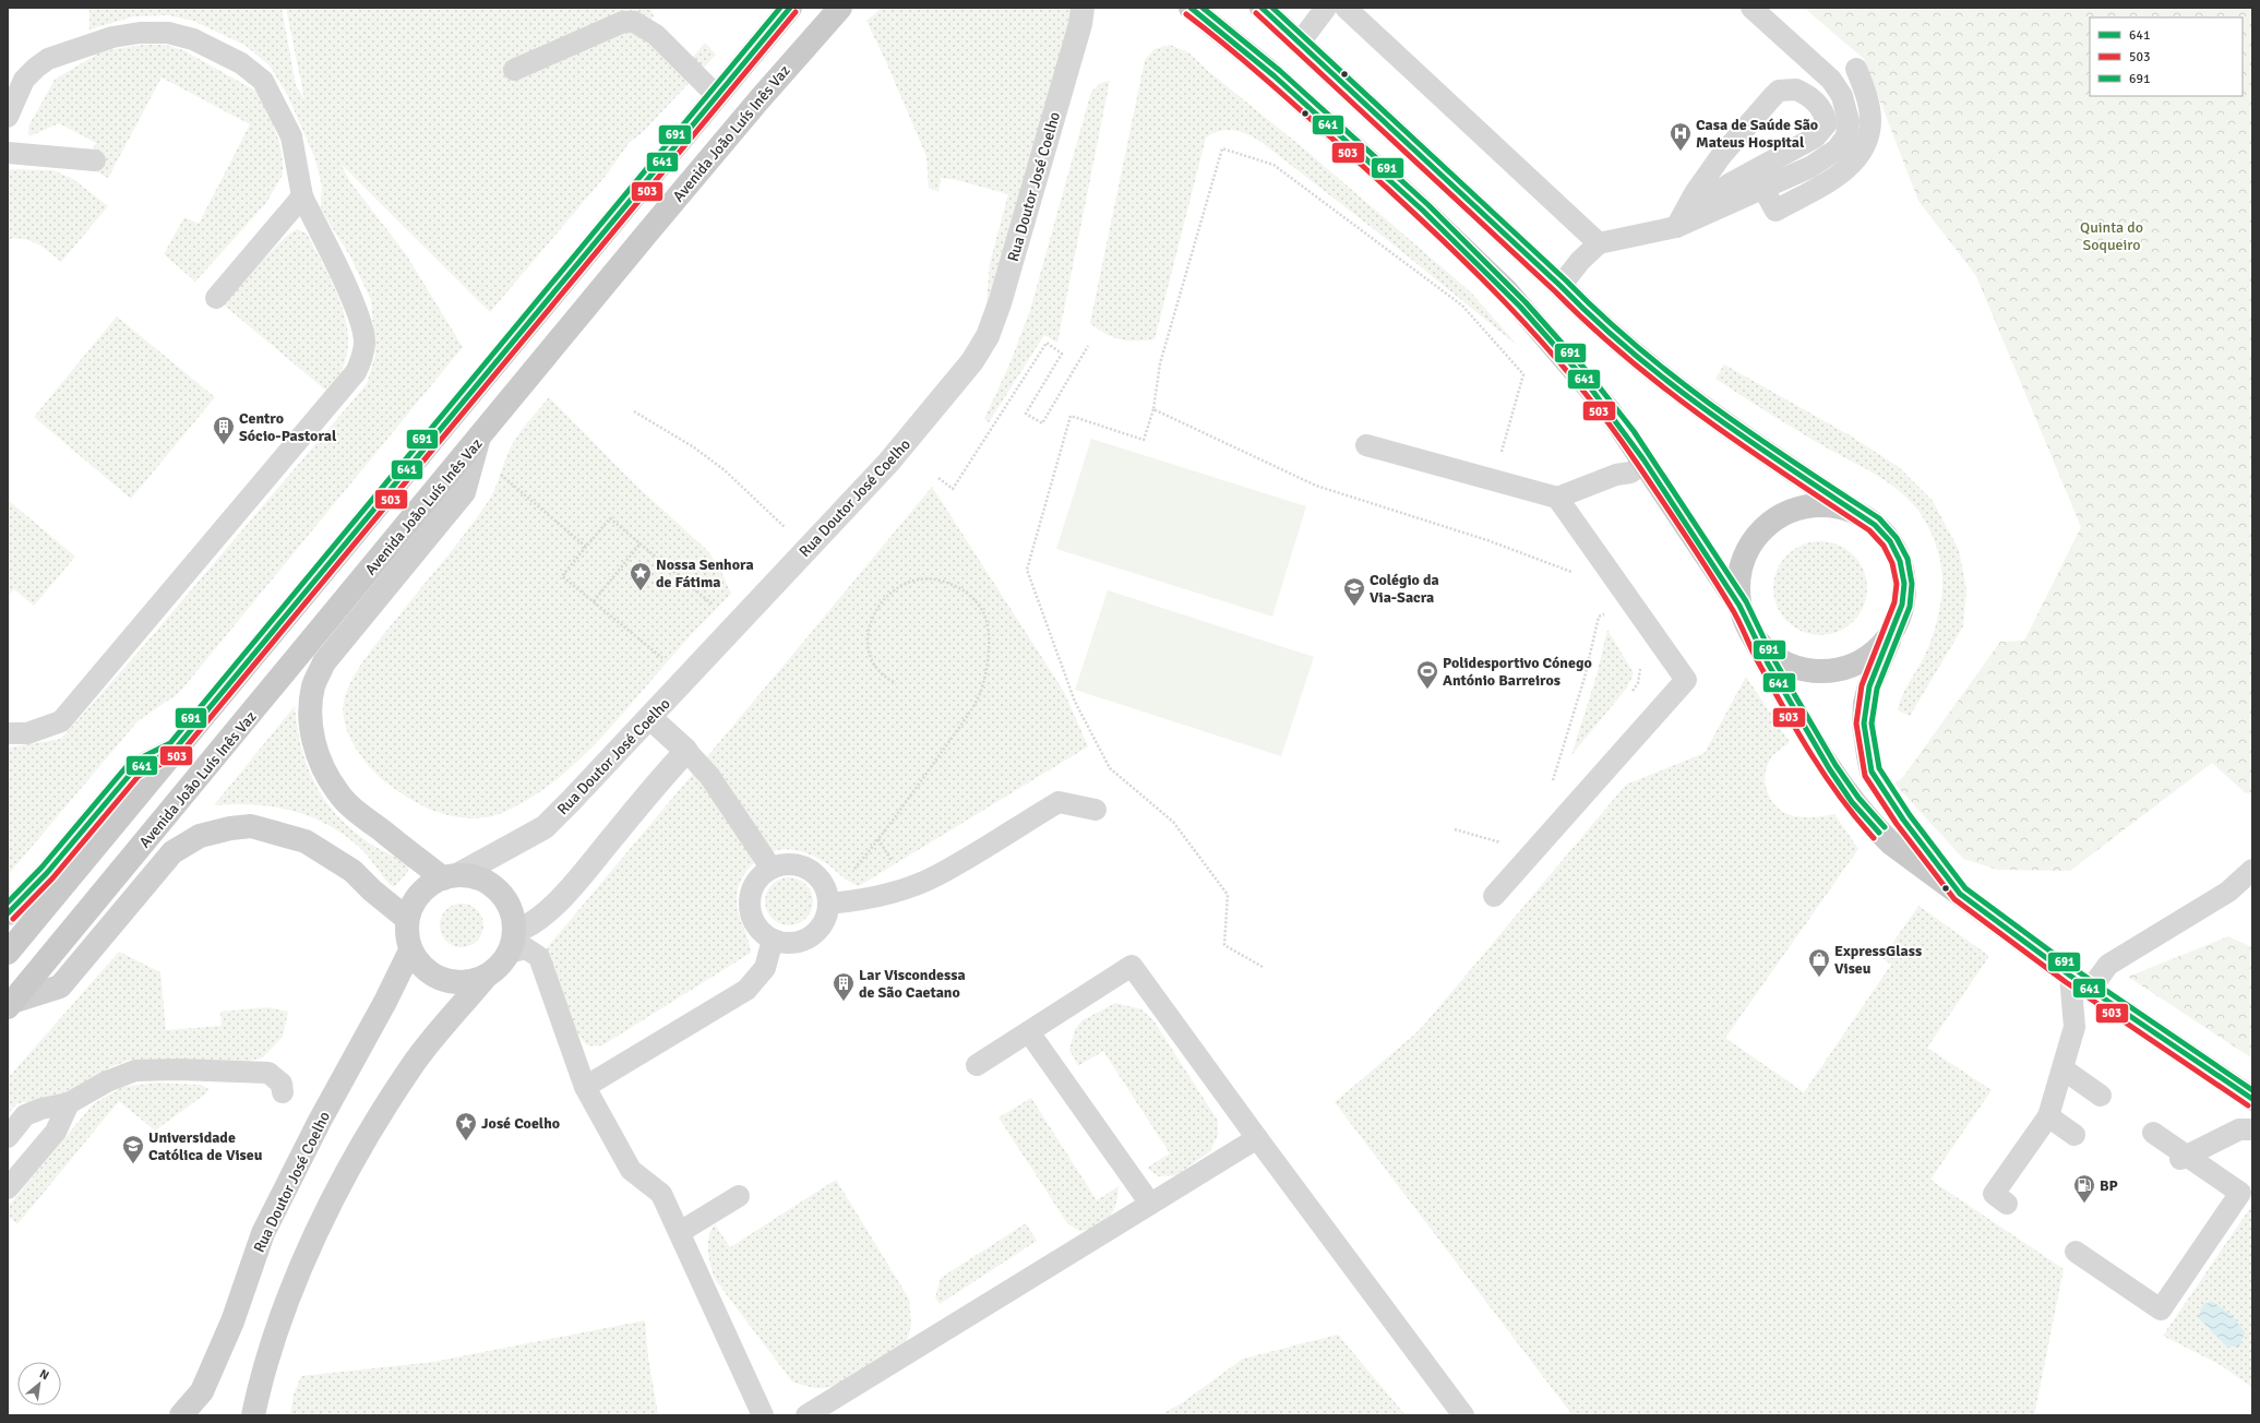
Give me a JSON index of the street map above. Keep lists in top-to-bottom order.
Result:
{
  "streets": {
    "main road": ["Avenida João Luís Inês Vaz"],
    "street": ["Rua Doutor José Coelho"]
  },
  "parks": ["Quinta do Soqueiro"],
  "places": {
    "hospital": ["Casa de Saúde São Mateus Hospital"],
    "building": ["Centro Sócio-Pastoral", "Lar Viscondessa de São Caetano"],
    "place": ["Nossa Senhora de Fátima", "José Coelho"],
    "school or university": ["Colégio da Via-Sacra", "Universidade Católica de Viseu"],
    "sports": ["Polidesportivo Cónego António Barreiros"],
    "shop": ["ExpressGlass Viseu"],
    "fuel station": ["BP"]
  },
  "lines": ["transit line 641", "transit line 691", "transit line 503"],
  "legend": ["641", "503", "691"],
  "north": "top right"
}
